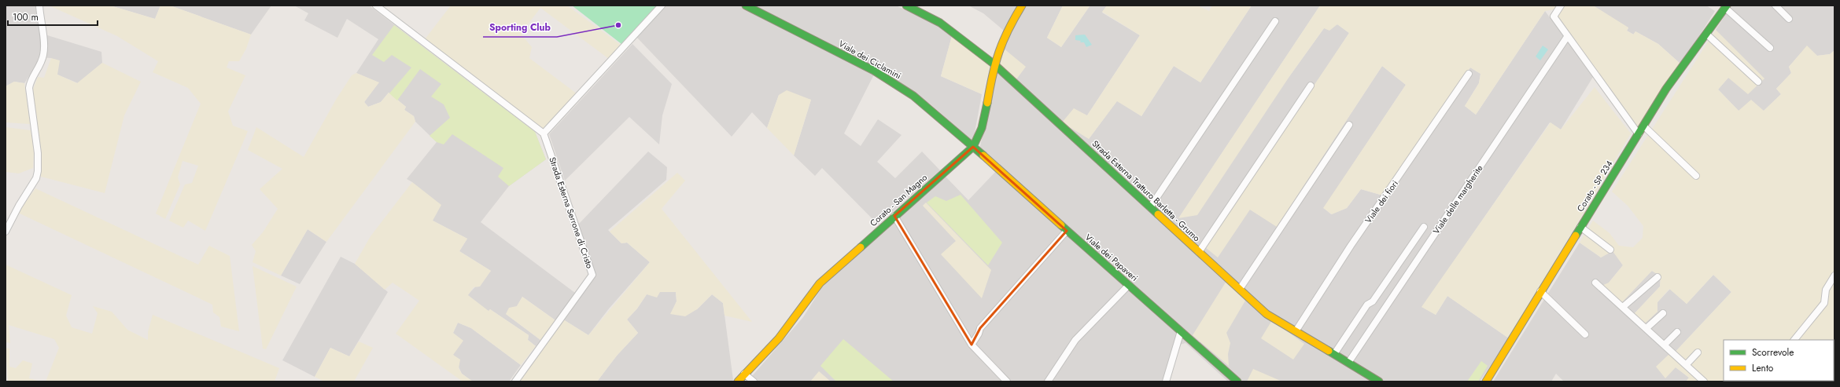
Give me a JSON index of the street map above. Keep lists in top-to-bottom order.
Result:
{
  "streets": {
    "street": [
      "Viale dei Ciclamini",
      "Corato - SP 234",
      "Strada Esterna Tratturo Barletta - Grumo",
      "Viale delle margherite",
      "Corato - San Magno",
      "Viale dei fiori",
      "Strada Esterna Serrone di Cristo",
      "Viale dei Papaveri"
    ]
  },
  "crossings": [
    ["Viale dei Ciclamini", "Corato - San Magno"],
    ["Viale dei Ciclamini", "Viale dei Papaveri"],
    ["Strada Esterna Tratturo Barletta - Grumo", "Viale delle margherite"],
    ["Strada Esterna Tratturo Barletta - Grumo", "Corato - San Magno"],
    ["Strada Esterna Tratturo Barletta - Grumo", "Viale dei fiori"],
    ["Corato - San Magno", "Viale dei Papaveri"]
  ],
  "places": ["Sporting Club"],
  "legend": ["Scorrevole", "Lento"],
  "scale_bar": "100 m"
}
